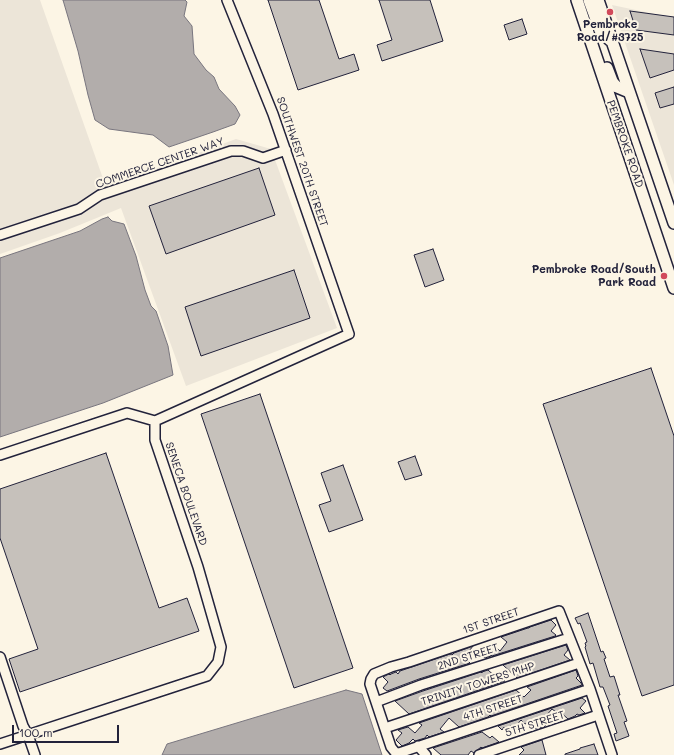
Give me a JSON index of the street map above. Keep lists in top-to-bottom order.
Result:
{
  "streets": {
    "main road": ["PEMBROKE ROAD"],
    "street": [
      "SOUTHWEST 20TH STREET",
      "COMMERCE CENTER WAY",
      "SENECA BOULEVARD",
      "1ST STREET",
      "2ND STREET",
      "TRINITY TOWERS MHP",
      "4TH STREET",
      "5TH STREET"
    ]
  },
  "crossings": [
    ["SOUTHWEST 20TH STREET", "COMMERCE CENTER WAY"],
    ["SOUTHWEST 20TH STREET", "SENECA BOULEVARD"],
    ["1ST STREET", "2ND STREET"],
    ["1ST STREET", "TRINITY TOWERS MHP"],
    ["1ST STREET", "4TH STREET"],
    ["1ST STREET", "5TH STREET"]
  ],
  "places": ["Pembroke Road/#3725", "Pembroke Road/South Park Road"],
  "scale_bar": "100 m"
}
